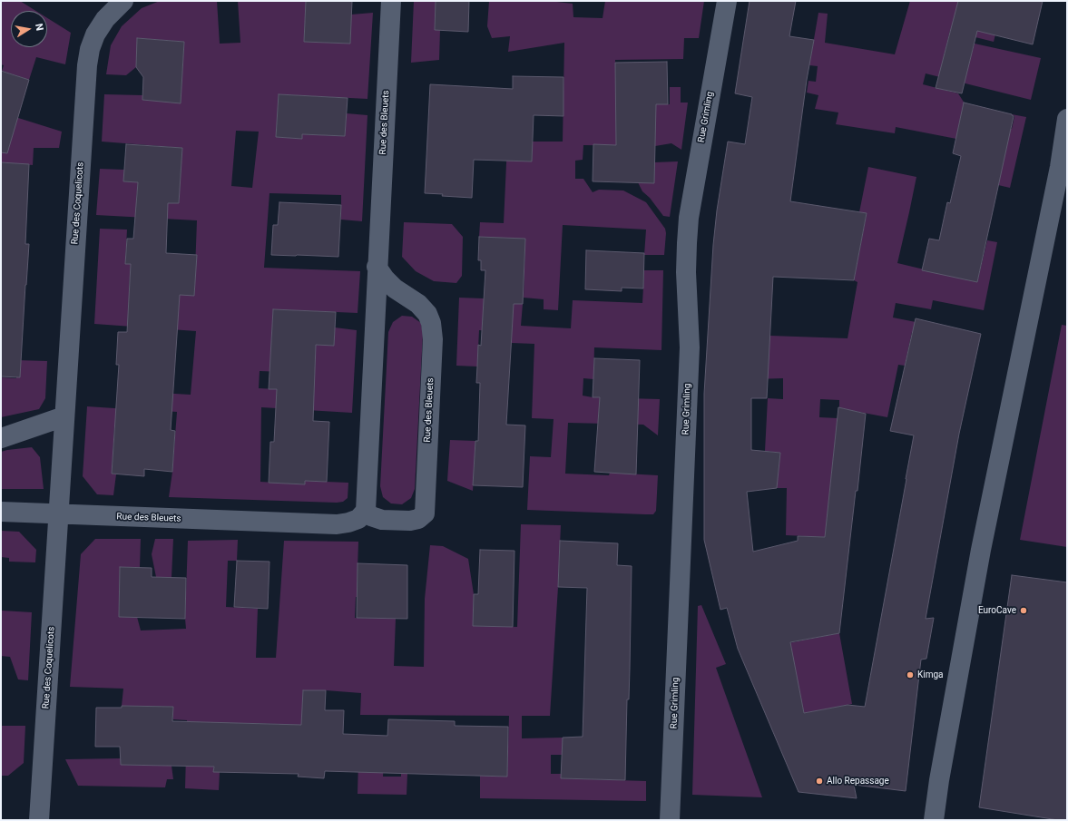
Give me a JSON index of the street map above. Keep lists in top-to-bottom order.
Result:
{
  "streets": {
    "street": ["Rue Grimling", "Rue des Bleuets", "Rue des Coquelicots"]
  },
  "crossings": [
    ["Rue des Bleuets", "Rue des Coquelicots"]
  ],
  "places": ["EuroCave", "Kimga", "Allo Repassage"],
  "north": "right"
}
